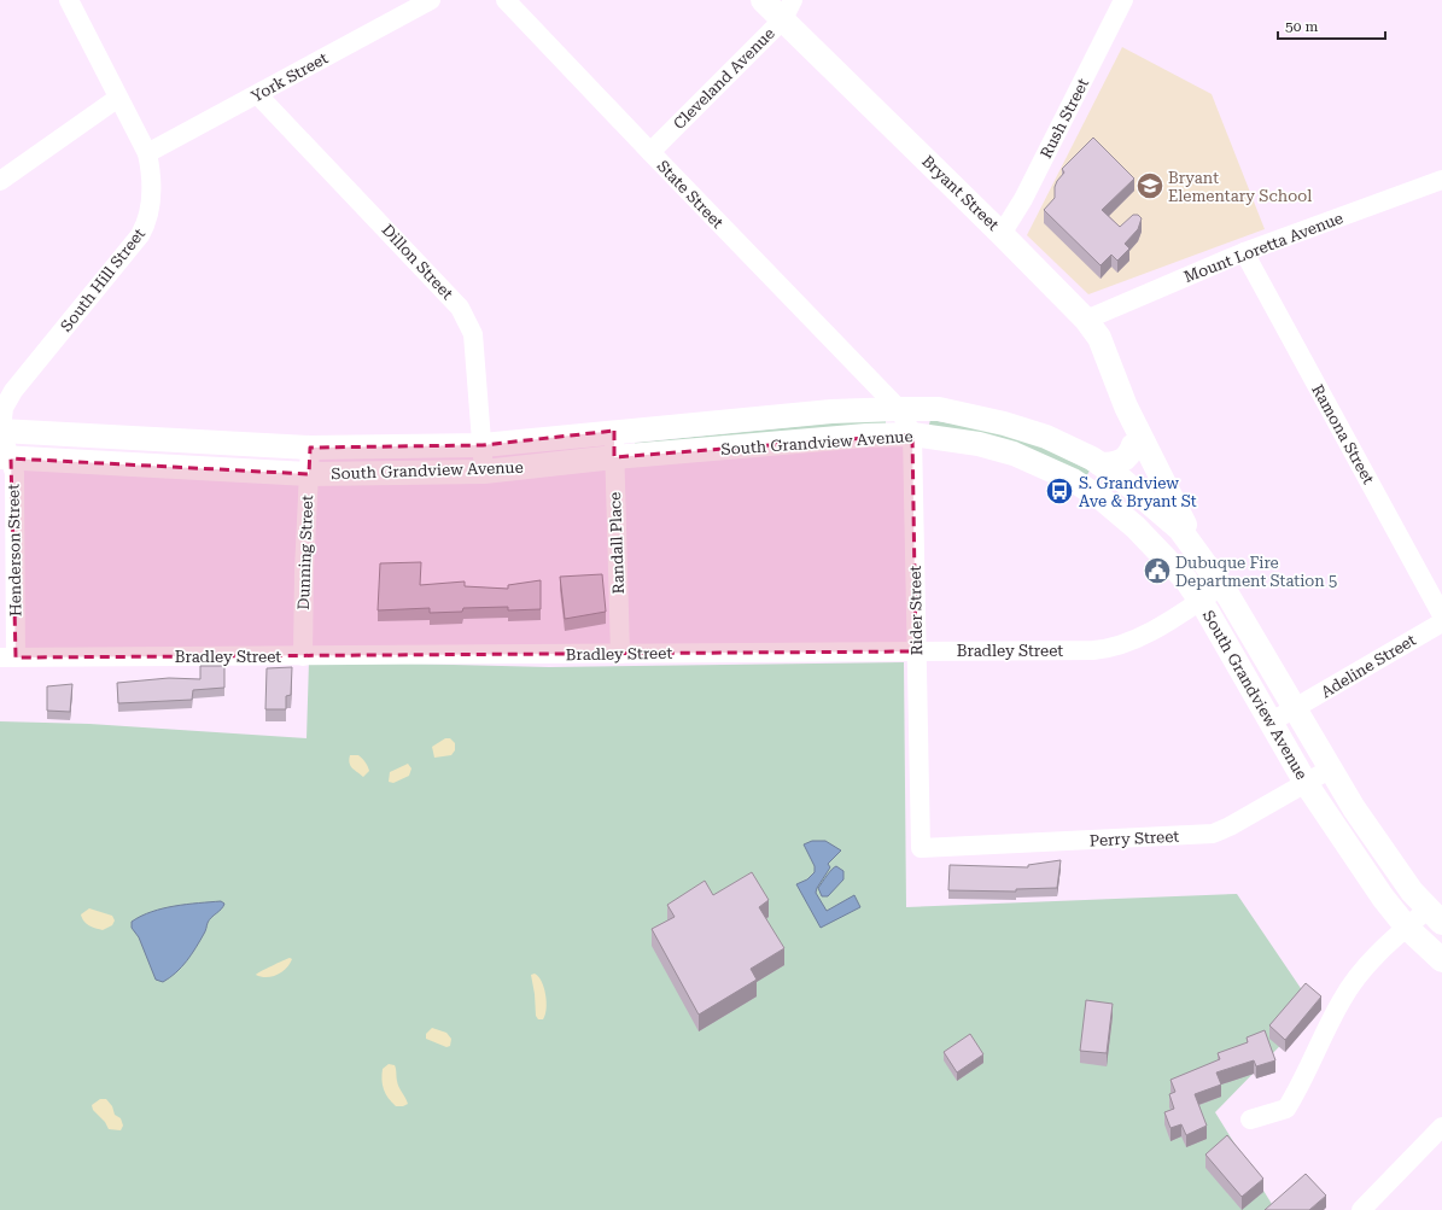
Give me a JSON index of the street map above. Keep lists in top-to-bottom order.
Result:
{
  "streets": {
    "main road": ["Bryant Street", "South Grandview Avenue"],
    "street": [
      "York Street",
      "Cleveland Avenue",
      "Rush Street",
      "State Street",
      "Mount Loretta Avenue",
      "Dillon Street",
      "South Hill Street",
      "Ramona Street",
      "Randall Place",
      "Henderson Street",
      "Dunning Street",
      "Rider Street",
      "Bradley Street",
      "Adeline Street",
      "Perry Street"
    ]
  },
  "crossings": [
    ["York Street", "Dillon Street"],
    ["York Street", "South Hill Street"],
    ["Cleveland Avenue", "Bryant Street"],
    ["Cleveland Avenue", "State Street"],
    ["Rush Street", "Bryant Street"],
    ["Bryant Street", "Mount Loretta Avenue"],
    ["State Street", "Rider Street"],
    ["Mount Loretta Avenue", "Ramona Street"],
    ["Dillon Street", "South Grandview Avenue"],
    ["South Hill Street", "South Grandview Avenue"],
    ["South Hill Street", "Henderson Street"],
    ["South Grandview Avenue", "Randall Place"],
    ["South Grandview Avenue", "Henderson Street"],
    ["South Grandview Avenue", "Dunning Street"],
    ["South Grandview Avenue", "Rider Street"],
    ["South Grandview Avenue", "Bradley Street"],
    ["South Grandview Avenue", "Adeline Street"],
    ["South Grandview Avenue", "Perry Street"],
    ["Randall Place", "Bradley Street"],
    ["Henderson Street", "Bradley Street"],
    ["Dunning Street", "Bradley Street"],
    ["Rider Street", "Bradley Street"],
    ["Rider Street", "Perry Street"]
  ],
  "places": {
    "school or university": ["Bryant Elementary School"],
    "bus stop": ["S. Grandview Ave & Bryant St"],
    "public building": ["Dubuque Fire Department Station 5"]
  },
  "scale_bar": "50 m"
}
